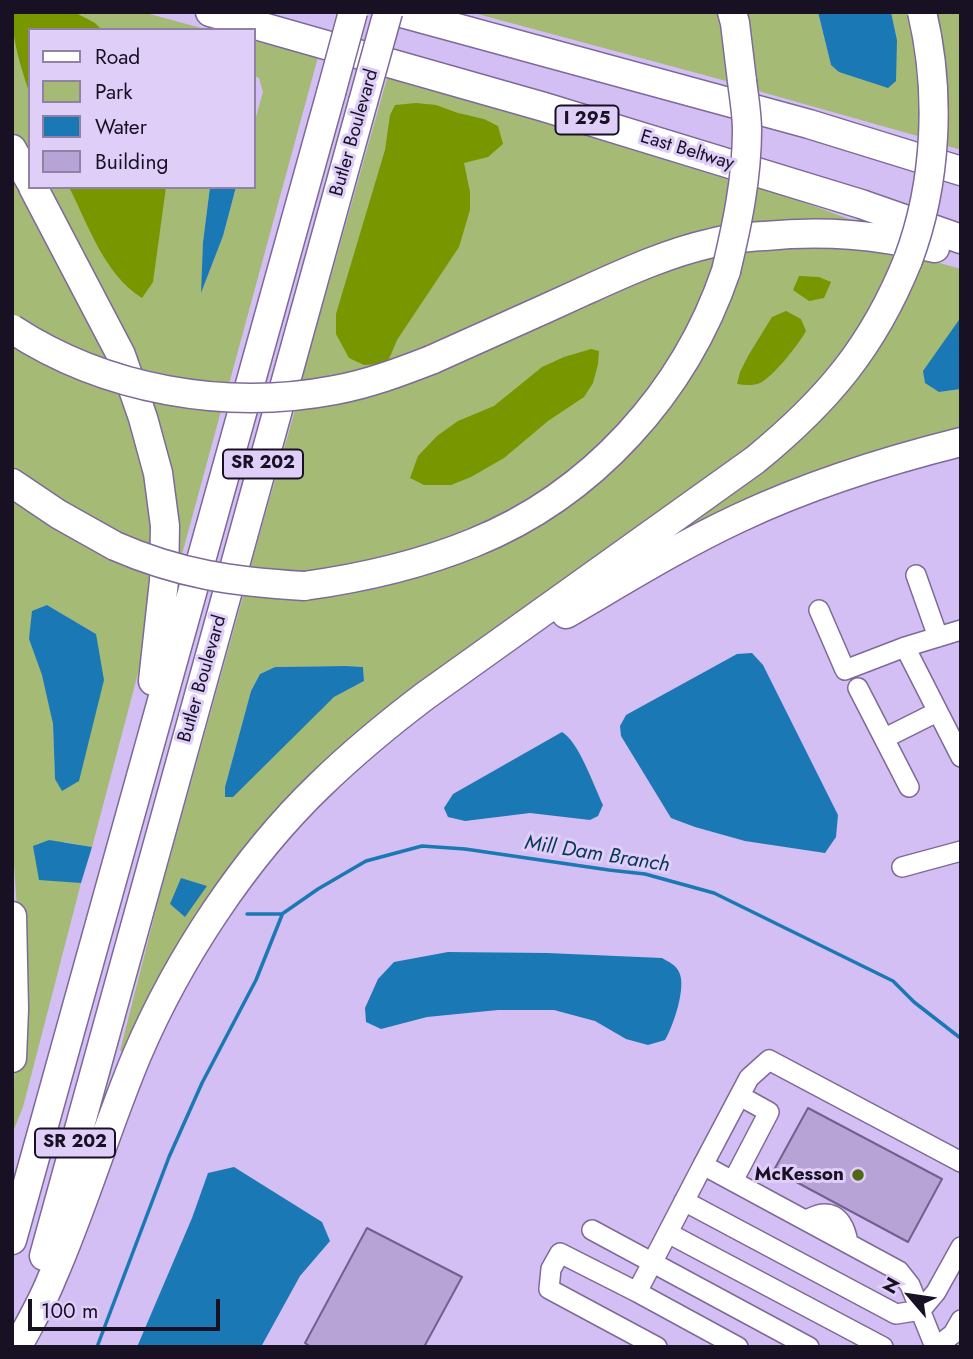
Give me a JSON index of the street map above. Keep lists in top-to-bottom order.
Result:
{
  "streets": {
    "highway": [
      "I 295",
      "Butler Boulevard",
      "East Beltway",
      "SR 202"
    ]
  },
  "water": ["Mill Dam Branch"],
  "places": ["McKesson"],
  "legend": [
    "Road",
    "Park",
    "Water",
    "Building"
  ],
  "scale_bar": "100 m",
  "north": "top left"
}
